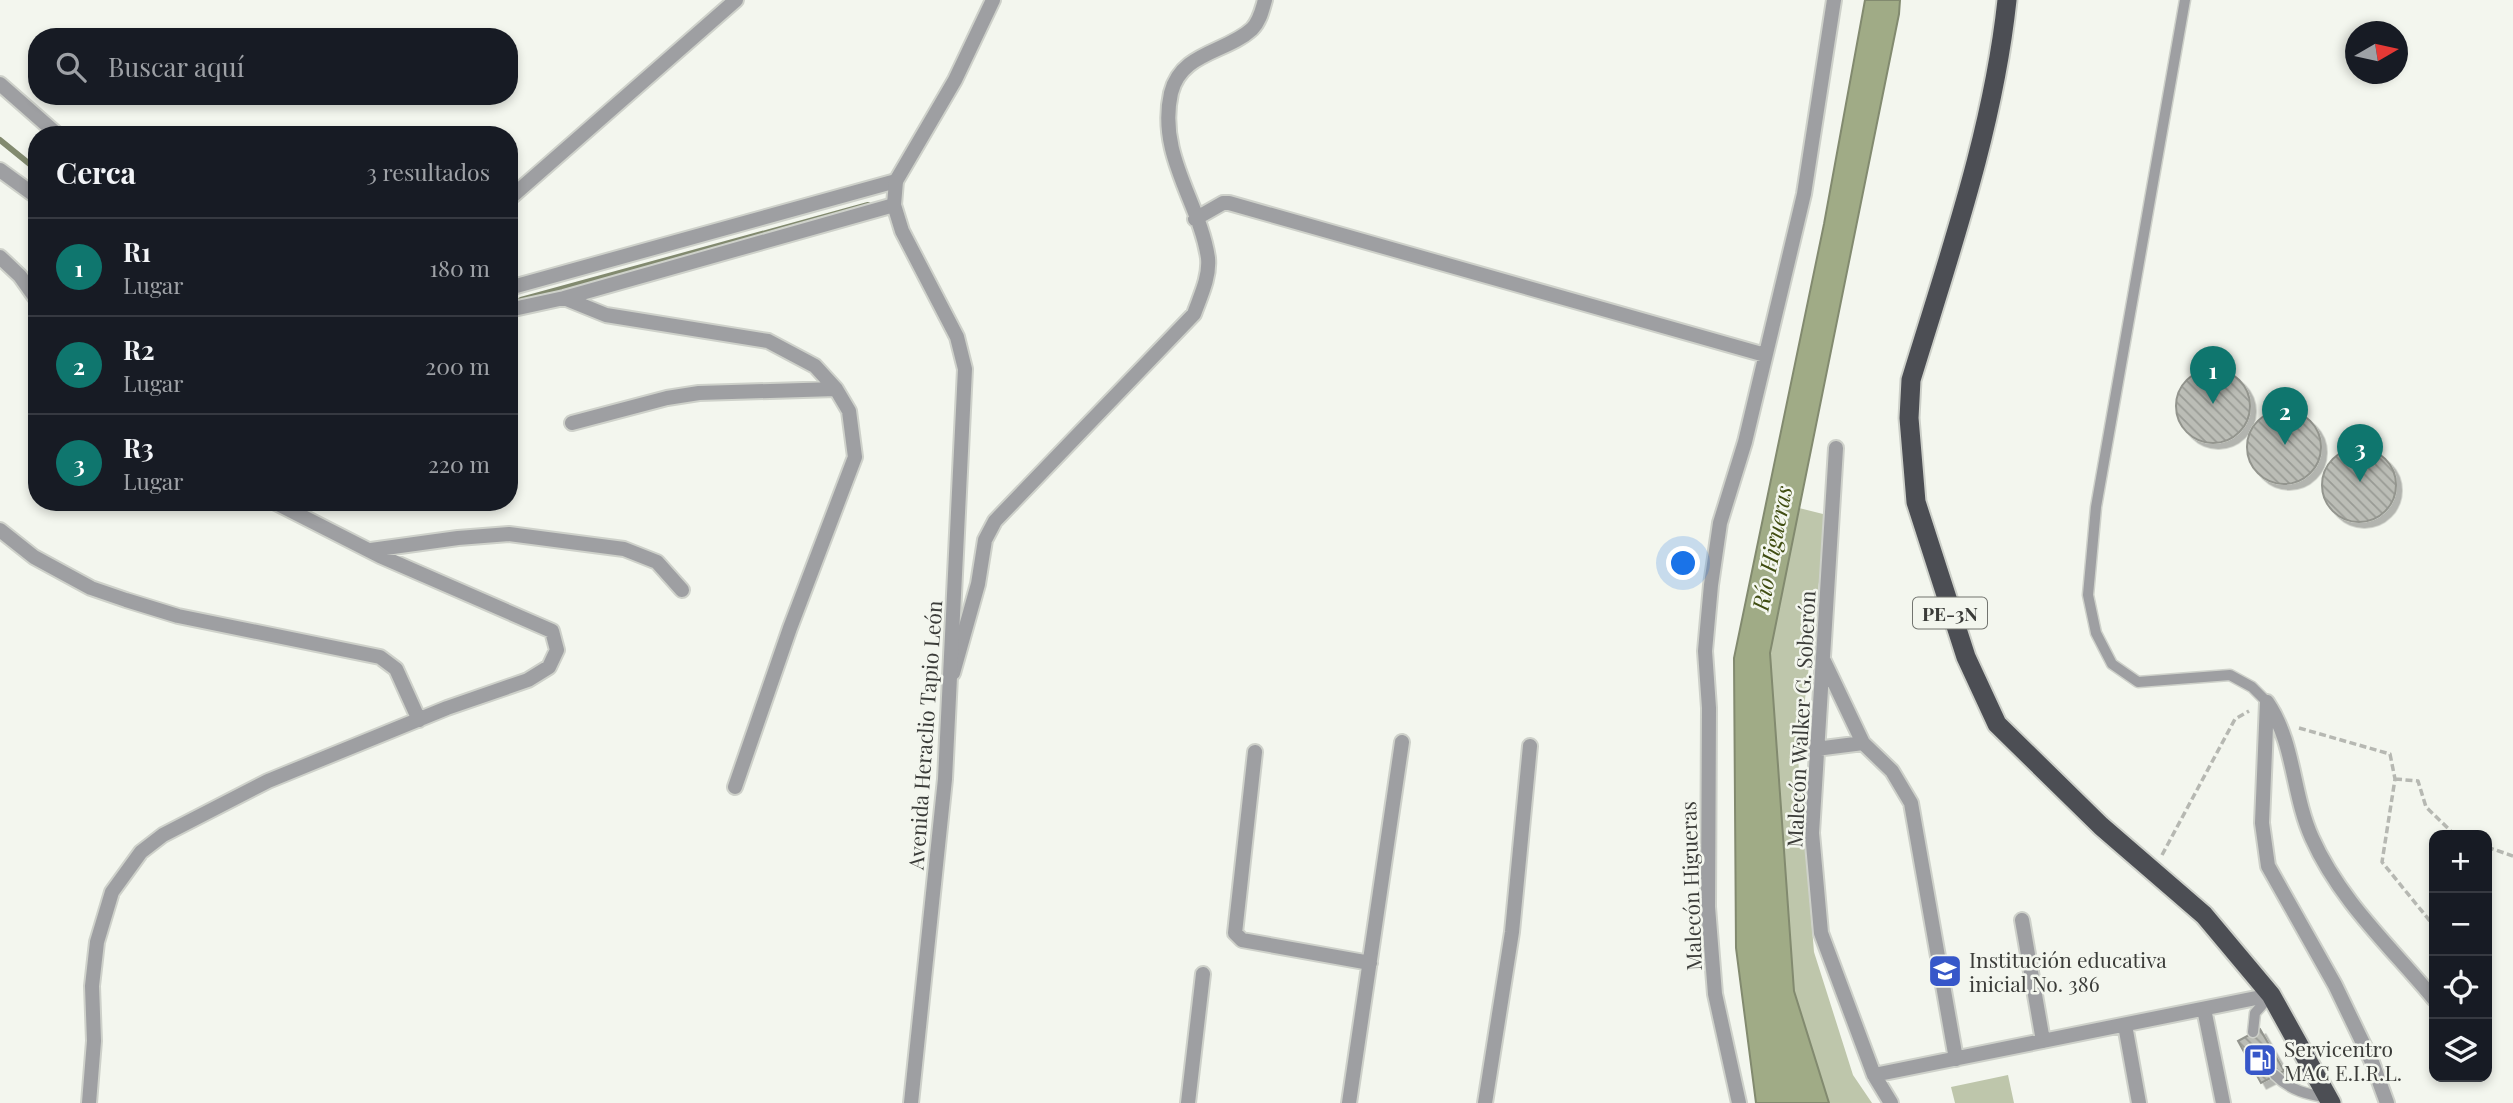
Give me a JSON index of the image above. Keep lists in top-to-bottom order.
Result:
{
  "streets": {
    "highway": ["PE-3N"],
    "street": ["Malecón Walker G. Soberón", "Avenida Heraclio Tapio León", "Malecón Higueras"]
  },
  "water": ["Río Higueras"],
  "places": {
    "school or university": ["Institución educativa inicial No. 386"],
    "fuel station": ["Servicentro MAC E.I.R.L."]
  },
  "north": "right",
  "page": {
    "search": "Buscar aquí",
    "heading": ["Cerca", "3 resultados"],
    "list": [
      {
        "mark": "1",
        "name": "R1",
        "note": "Lugar",
        "value": "180 m"
      },
      {
        "mark": "2",
        "name": "R2",
        "note": "Lugar",
        "value": "200 m"
      },
      {
        "mark": "3",
        "name": "R3",
        "note": "Lugar",
        "value": "220 m"
      }
    ],
    "pins": ["1", "2", "3"],
    "map_buttons": ["+", "−"]
  }
}
